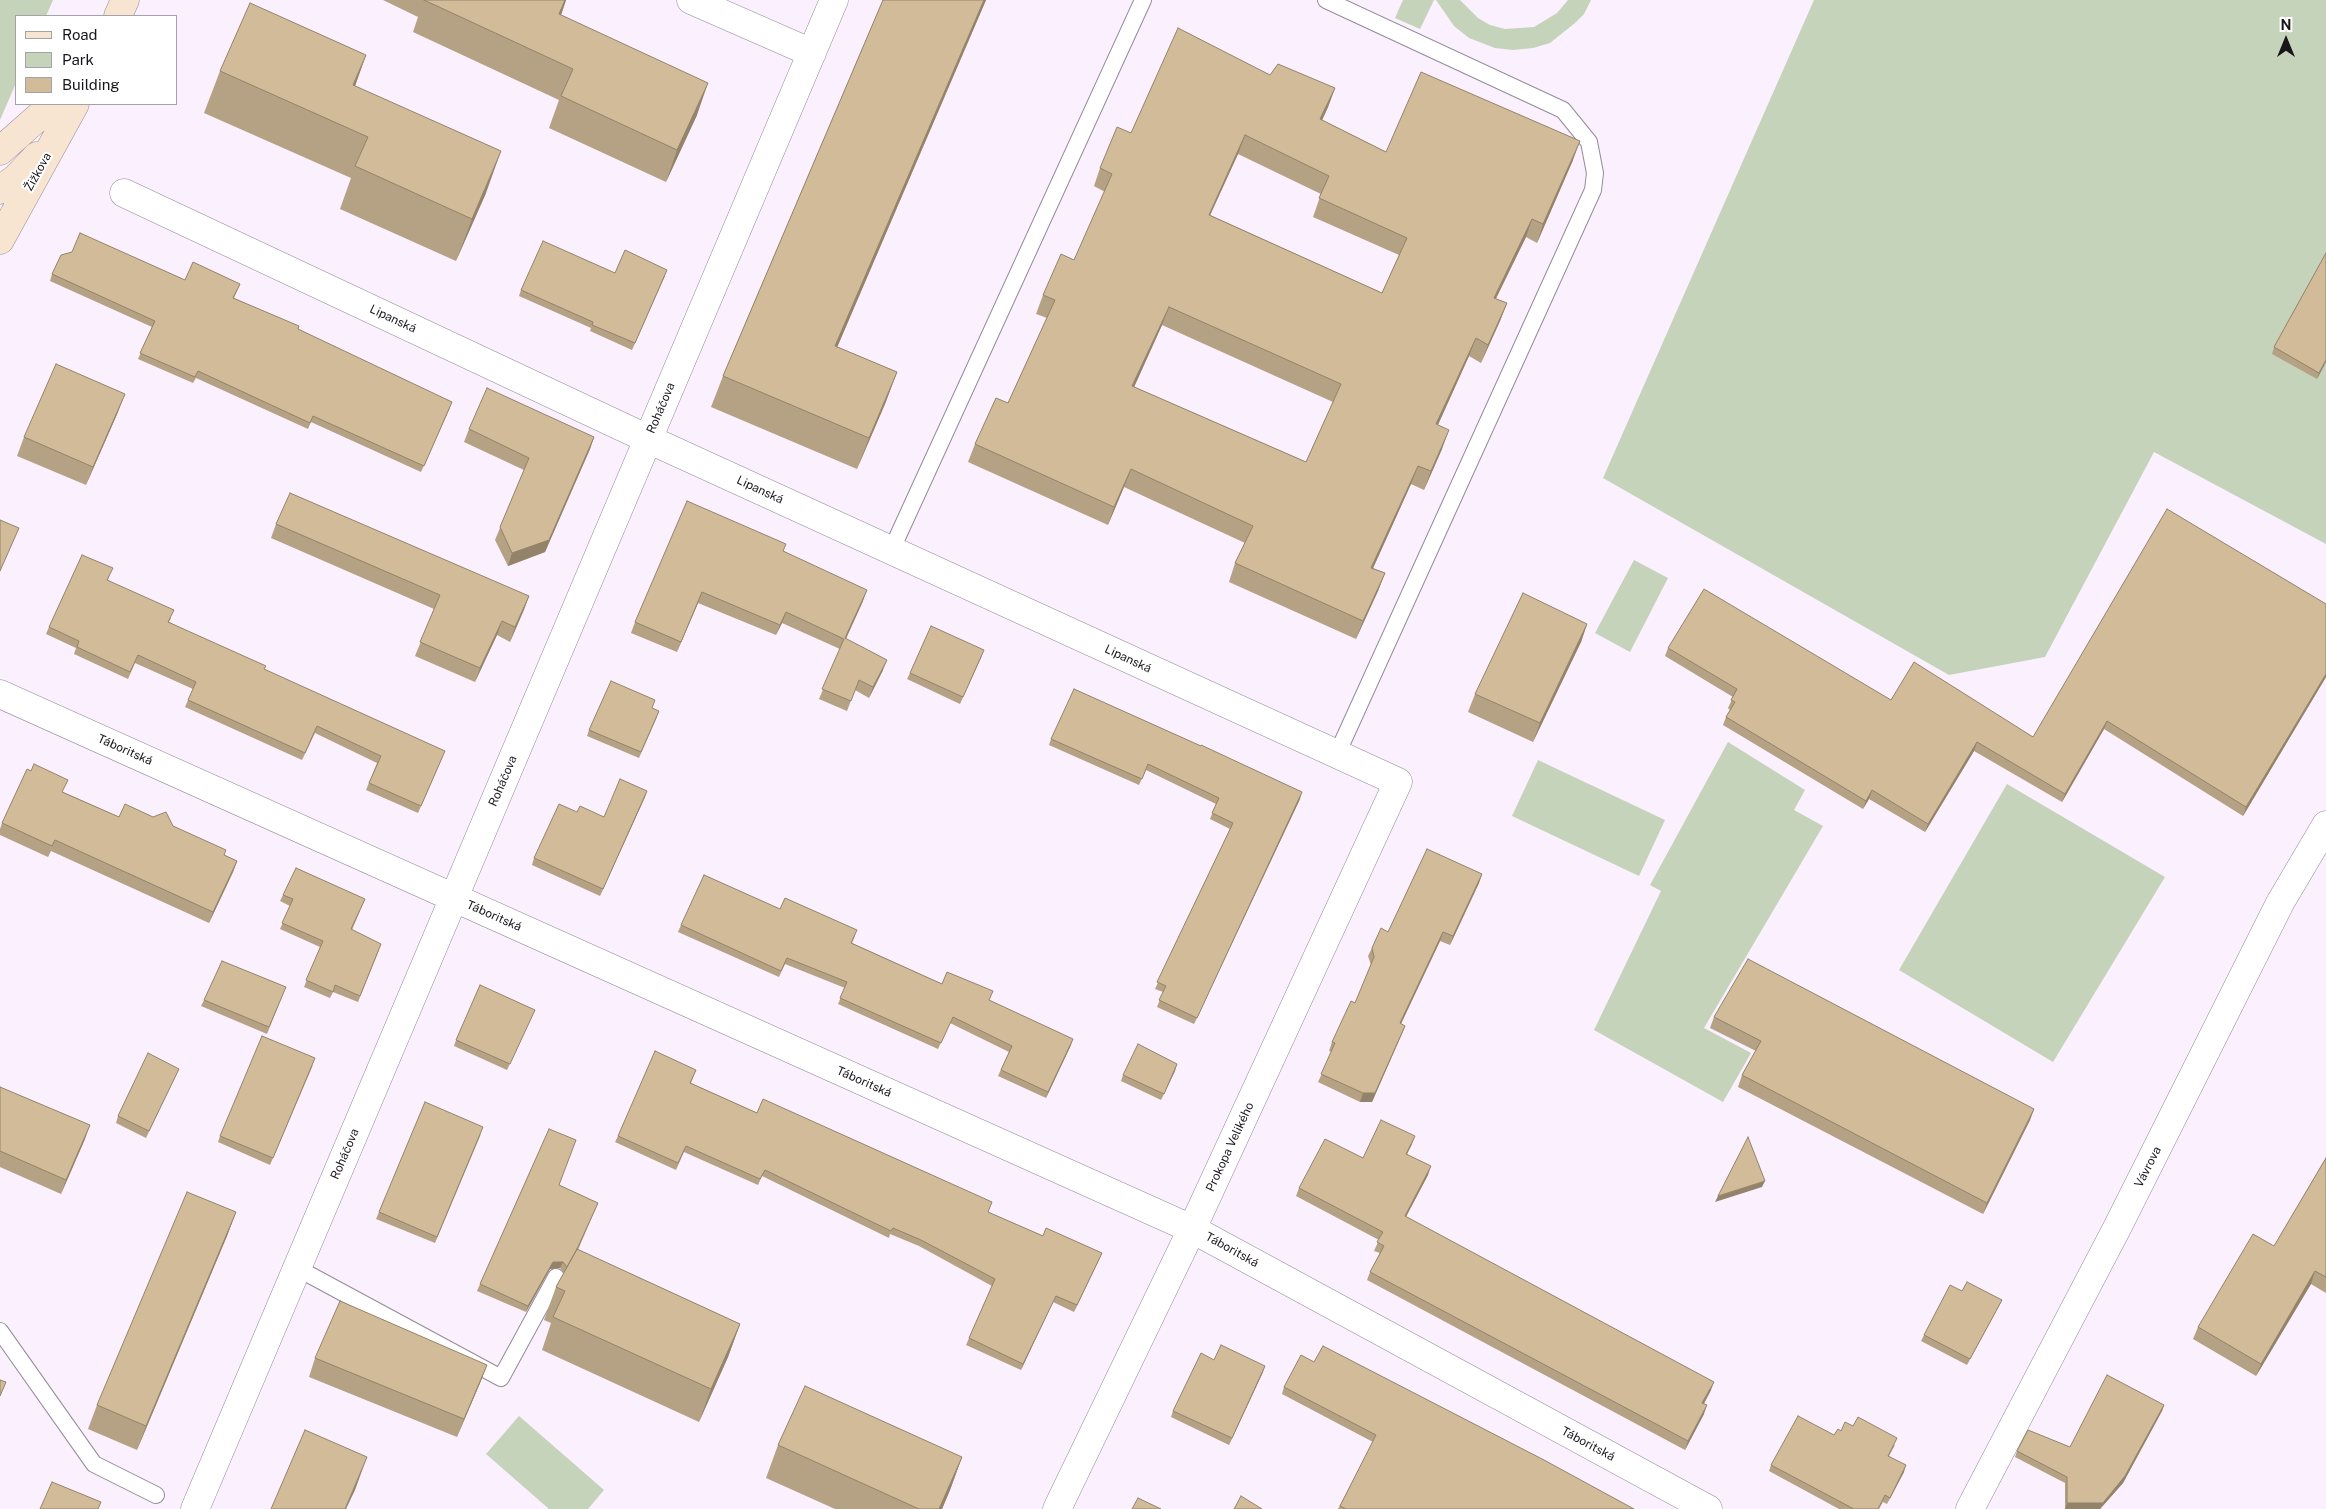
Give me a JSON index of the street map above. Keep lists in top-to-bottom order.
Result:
{
  "streets": {
    "street": [
      "Žižkova",
      "Lipanská",
      "Roháčova",
      "Táboritská",
      "Prokopa Velikého",
      "Vávrova"
    ]
  },
  "crossings": [
    ["Lipanská", "Roháčova"],
    ["Lipanská", "Prokopa Velikého"],
    ["Roháčova", "Táboritská"],
    ["Táboritská", "Prokopa Velikého"]
  ],
  "legend": ["Road", "Park", "Building"],
  "north": "top"
}
